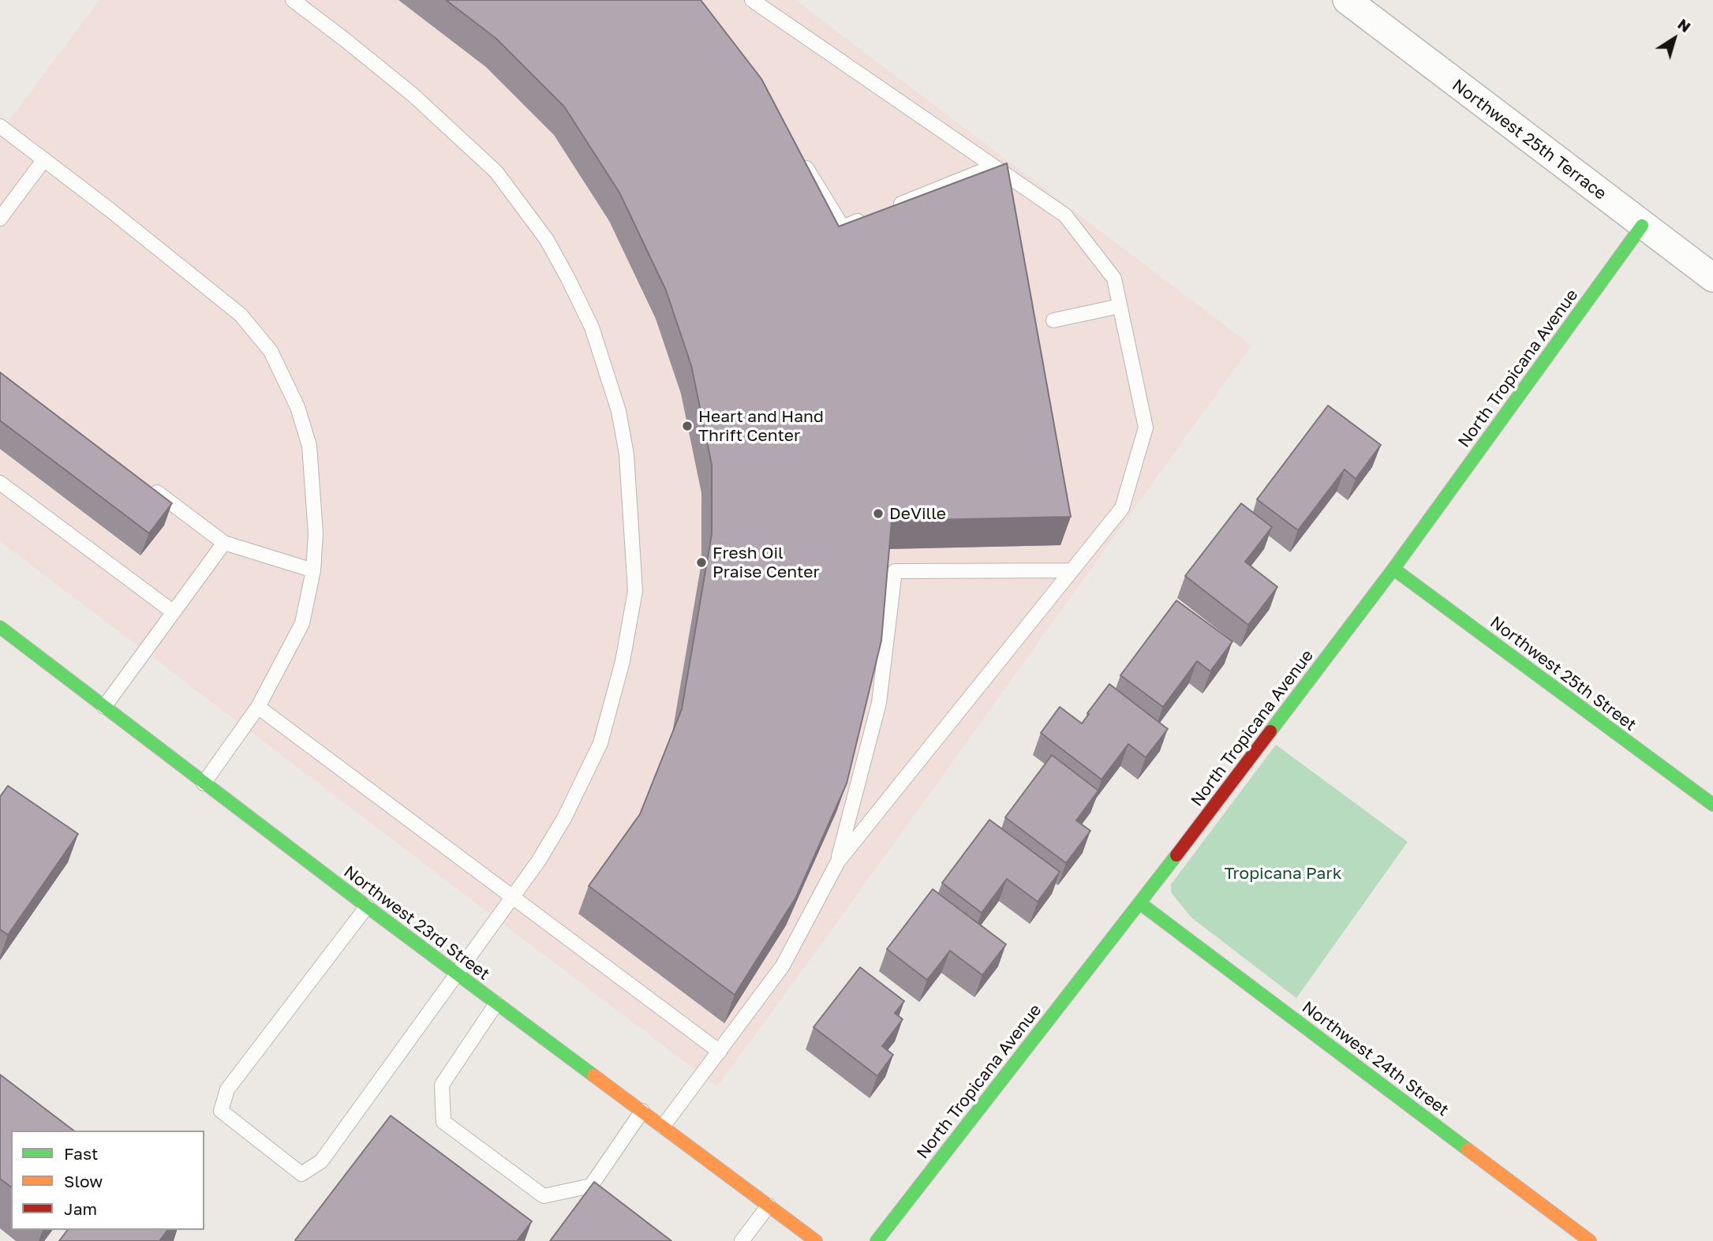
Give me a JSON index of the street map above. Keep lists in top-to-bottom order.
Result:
{
  "streets": {
    "street": [
      "Northwest 25th Terrace",
      "North Tropicana Avenue",
      "Northwest 25th Street",
      "Northwest 23rd Street",
      "Northwest 24th Street"
    ]
  },
  "crossings": [
    ["Northwest 25th Terrace", "North Tropicana Avenue"],
    ["North Tropicana Avenue", "Northwest 25th Street"],
    ["North Tropicana Avenue", "Northwest 24th Street"]
  ],
  "parks": ["Tropicana Park"],
  "places": ["Heart and Hand Thrift Center", "DeVille", "Fresh Oil Praise Center"],
  "legend": ["Fast", "Slow", "Jam"],
  "north": "top right"
}
